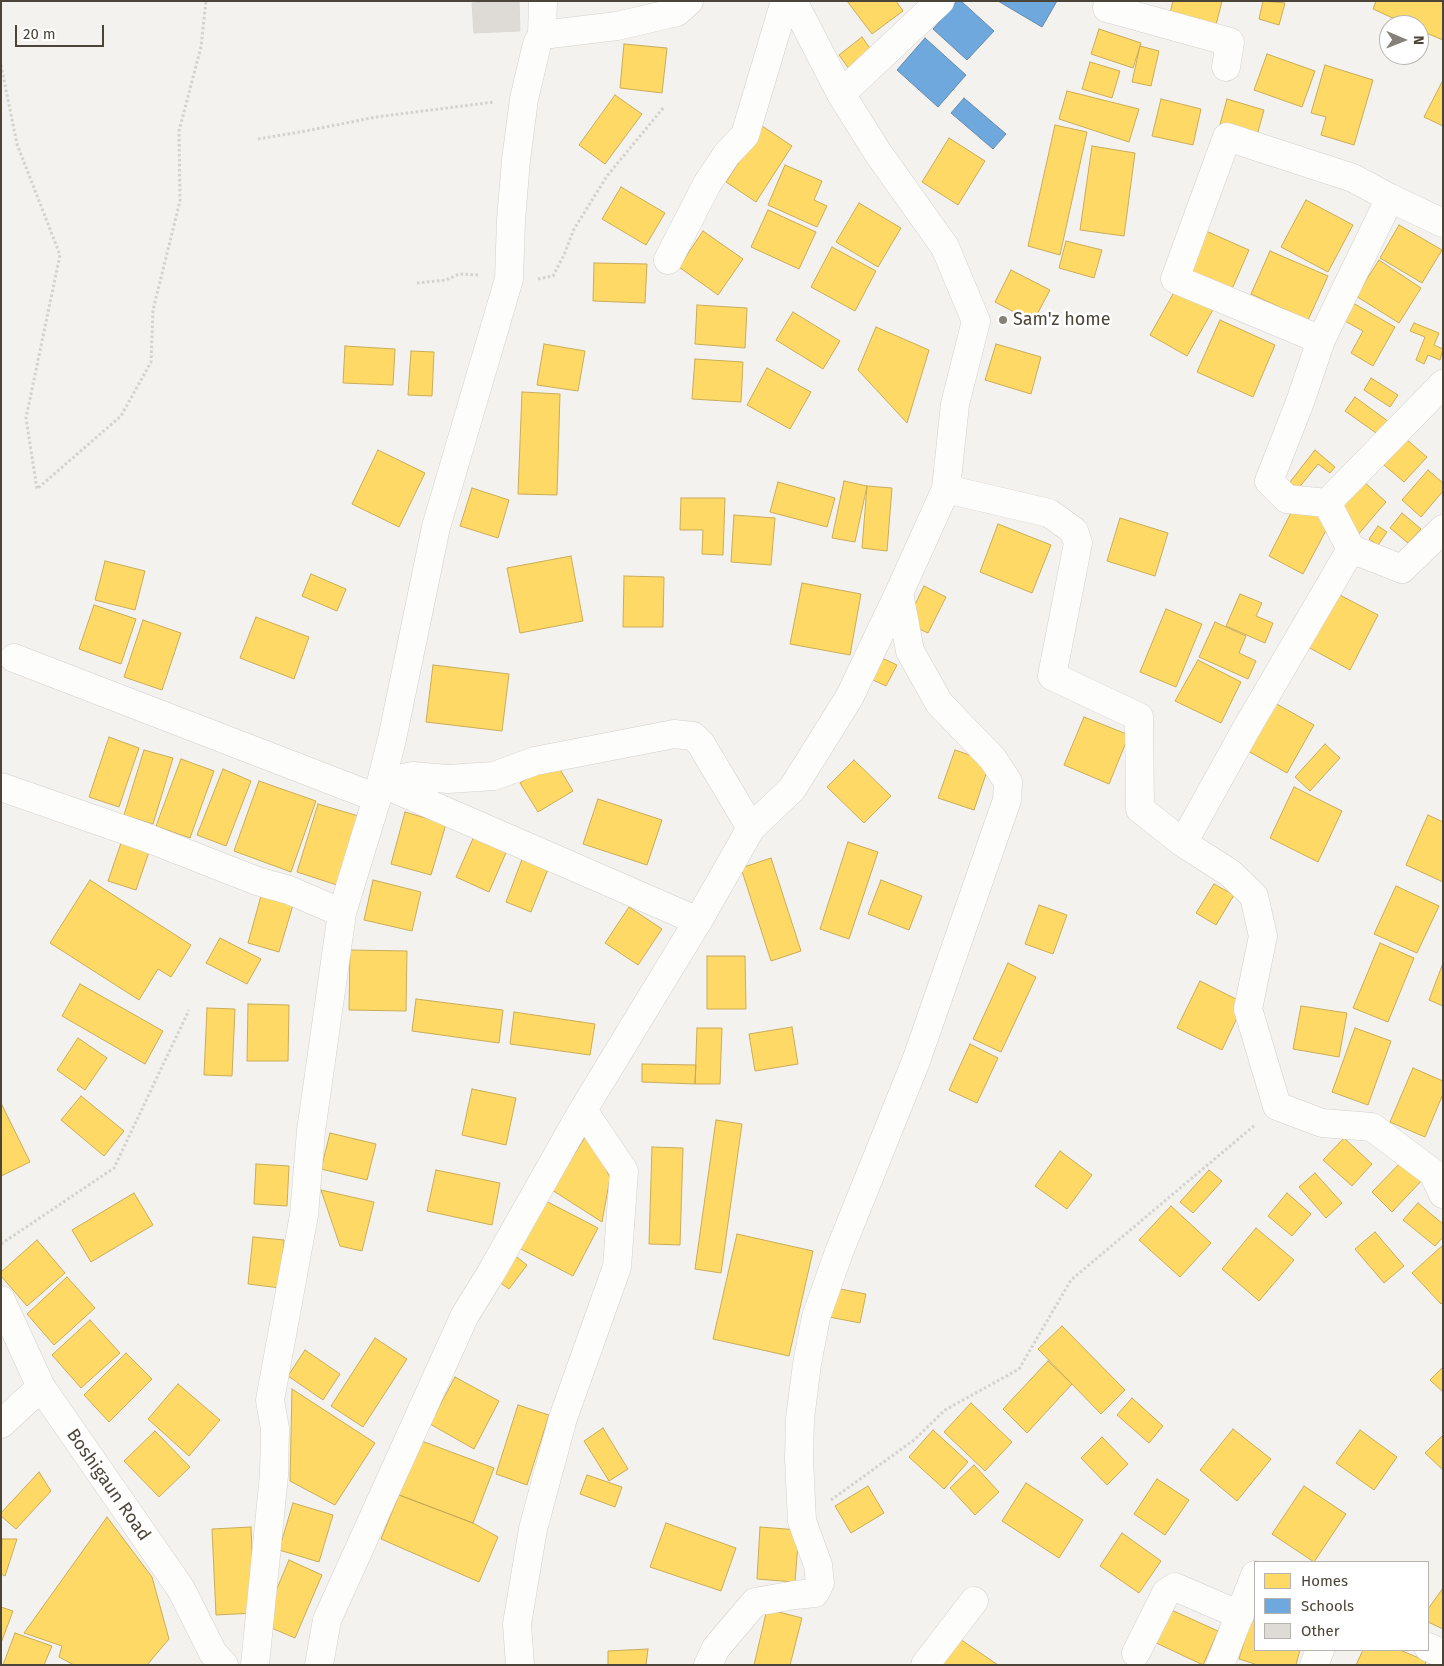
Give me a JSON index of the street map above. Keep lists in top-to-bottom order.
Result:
{
  "streets": {
    "street": ["Boshigaun Road"]
  },
  "places": ["Sam'z home"],
  "legend": ["Homes", "Schools", "Other"],
  "scale_bar": "20 m",
  "north": "right"
}
